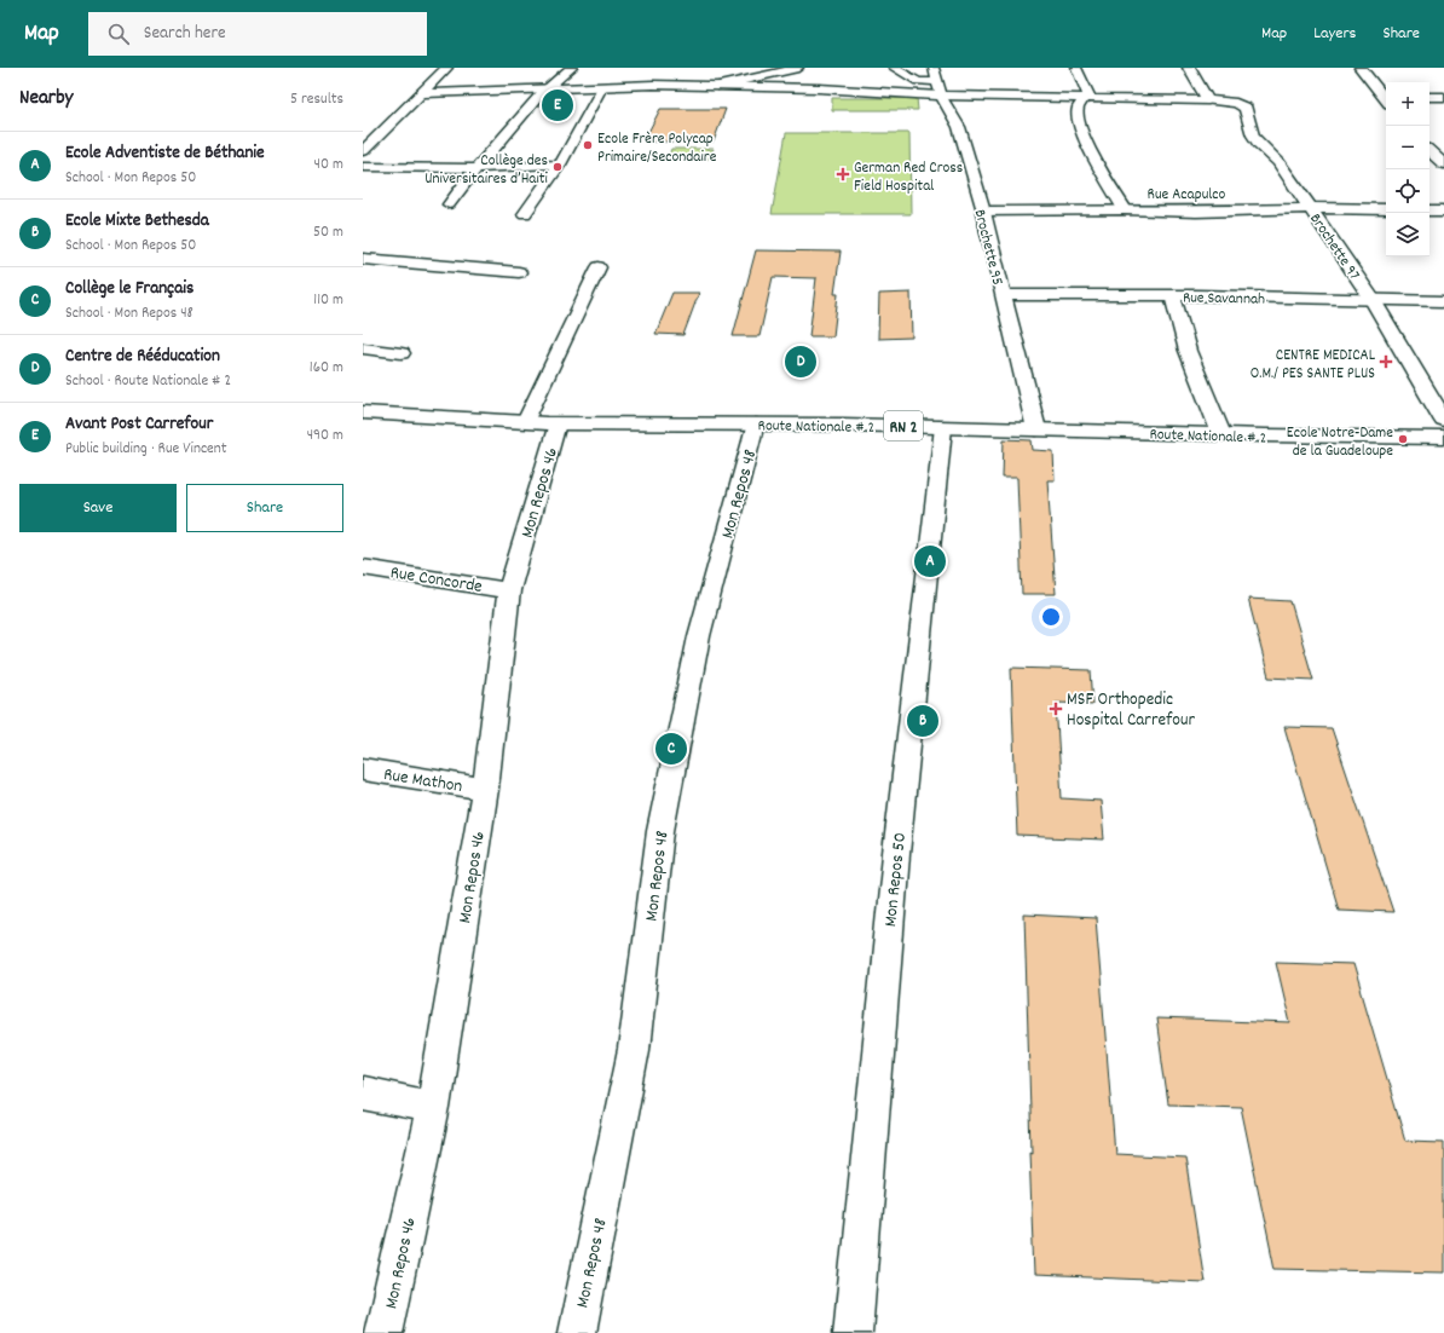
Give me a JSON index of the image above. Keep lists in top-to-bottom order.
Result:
{
  "streets": {
    "street": [
      "Rue Acapulco",
      "Brochette 97",
      "Brochette 95",
      "Rue Savannah",
      "Route Nationale # 2",
      "RN 2",
      "Mon Repos 46",
      "Mon Repos 48",
      "Rue Concorde",
      "Rue Mathon",
      "Mon Repos 50"
    ]
  },
  "crossings": [
    ["Rue Acapulco", "Brochette 97"],
    ["Rue Acapulco", "Brochette 95"],
    ["Brochette 97", "Rue Savannah"],
    ["Brochette 95", "Rue Savannah"],
    ["Brochette 95", "Route Nationale # 2"],
    ["Route Nationale # 2", "Mon Repos 46"],
    ["Route Nationale # 2", "Mon Repos 48"],
    ["Route Nationale # 2", "Mon Repos 50"],
    ["Mon Repos 46", "Rue Concorde"],
    ["Mon Repos 46", "Rue Mathon"]
  ],
  "places": {
    "other": ["Ecole Frère Polycap Primaire/Secondaire", "Collège des Universitaires d’Haiti", "Ecole Notre-Dame de la Guadeloupe"],
    "health": ["German Red Cross Field Hospital", "CENTRE MEDICAL O.M./ PES SANTE PLUS", "MSF Orthopedic Hospital Carrefour"]
  },
  "page": {
    "header": "Map",
    "search": "Search here",
    "nav": ["Map", "Layers", "Share"],
    "heading": ["Nearby", "5 results"],
    "map_buttons": ["+", "−"],
    "pins": [
      "E",
      "D",
      "A",
      "B",
      "C"
    ],
    "list": [
      {
        "mark": "A",
        "name": "Ecole Adventiste de Béthanie",
        "note": "School · Mon Repos 50",
        "value": "40 m"
      },
      {
        "mark": "B",
        "name": "Ecole Mixte Bethesda",
        "note": "School · Mon Repos 50",
        "value": "50 m"
      },
      {
        "mark": "C",
        "name": "Collège le Français",
        "note": "School · Mon Repos 48",
        "value": "110 m"
      },
      {
        "mark": "D",
        "name": "Centre de Rééducation",
        "note": "School · Route Nationale # 2",
        "value": "160 m"
      },
      {
        "mark": "E",
        "name": "Avant Post Carrefour",
        "note": "Public building · Rue Vincent",
        "value": "490 m"
      }
    ],
    "buttons": ["Save", "Share"]
  }
}
